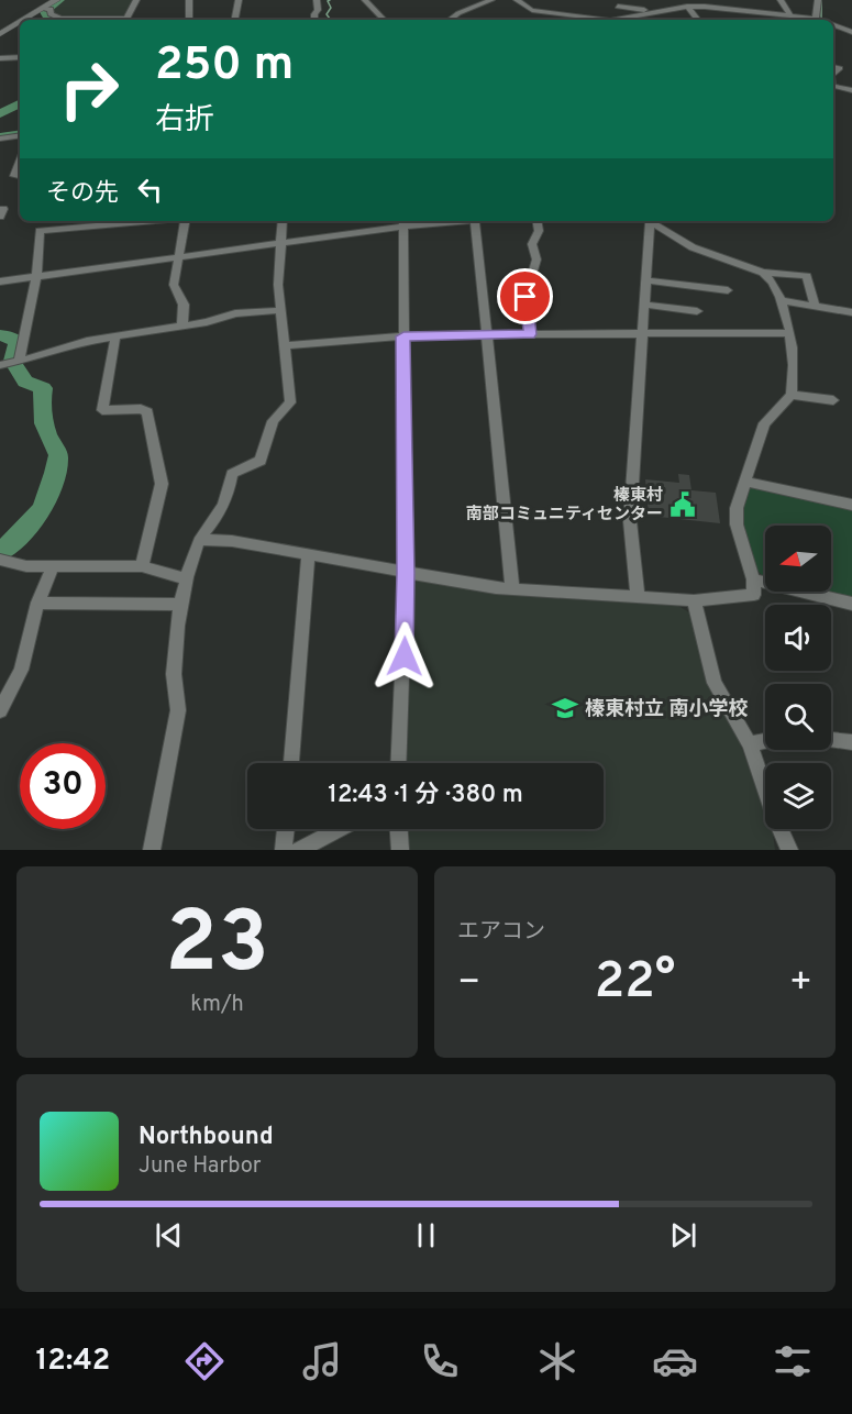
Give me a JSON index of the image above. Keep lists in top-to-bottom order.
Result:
{
  "places": {
    "public building": ["榛東村 南部コミュニティセンター"],
    "school or university": ["榛東村立 南小学校"]
  },
  "north": "left",
  "page": {
    "turn": ["250 m", "右折"],
    "then": "その先",
    "limit": "30",
    "trip": "12:43 · 1 分 · 380 m",
    "tile": [
      ["23", "km/h"],
      "エアコン"
    ],
    "heat": ["−", "22°", "+"],
    "song": ["Northbound", "June Harbor"],
    "tabs": "12:42"
  }
}
